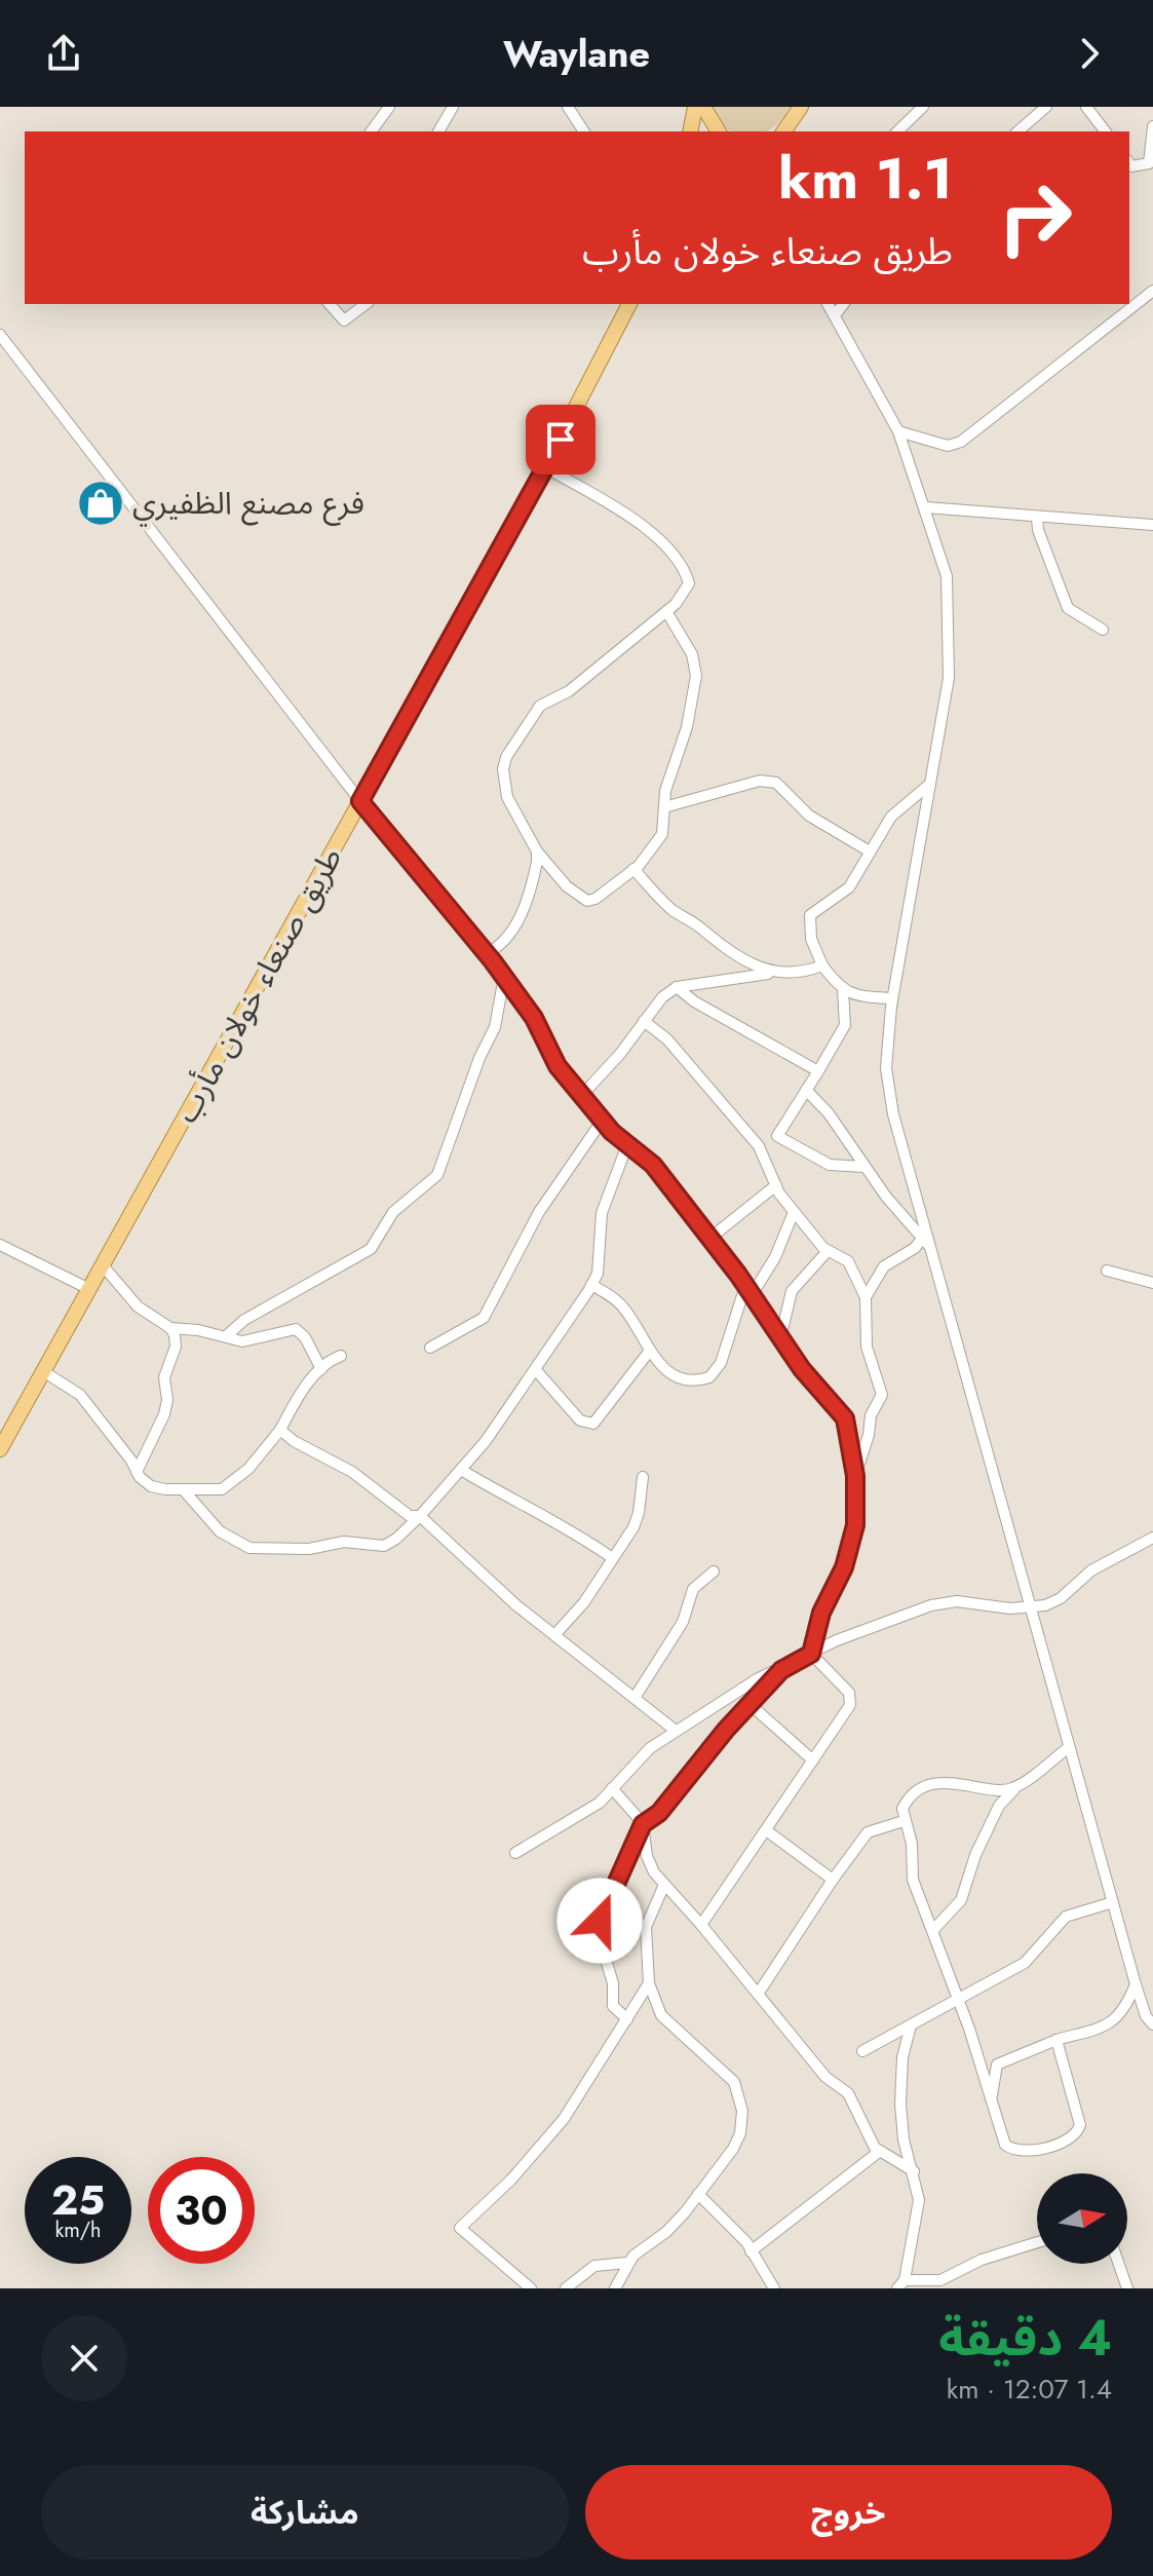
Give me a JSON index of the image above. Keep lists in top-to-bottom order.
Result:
{
  "streets": {
    "main road": ["طريق صنعاء خولان مأرب"]
  },
  "places": {
    "shop": ["فرع مصنع الظفيري"]
  },
  "north": "right",
  "page": {
    "header": "Waylane",
    "turn": ["1.1 km", "طريق صنعاء خولان مأرب"],
    "speed": "25 km/h",
    "limit": "30",
    "heading": ["4 دقيقة", "1.4 km · 12:07"],
    "buttons": ["خروج", "مشاركة"]
  }
}
